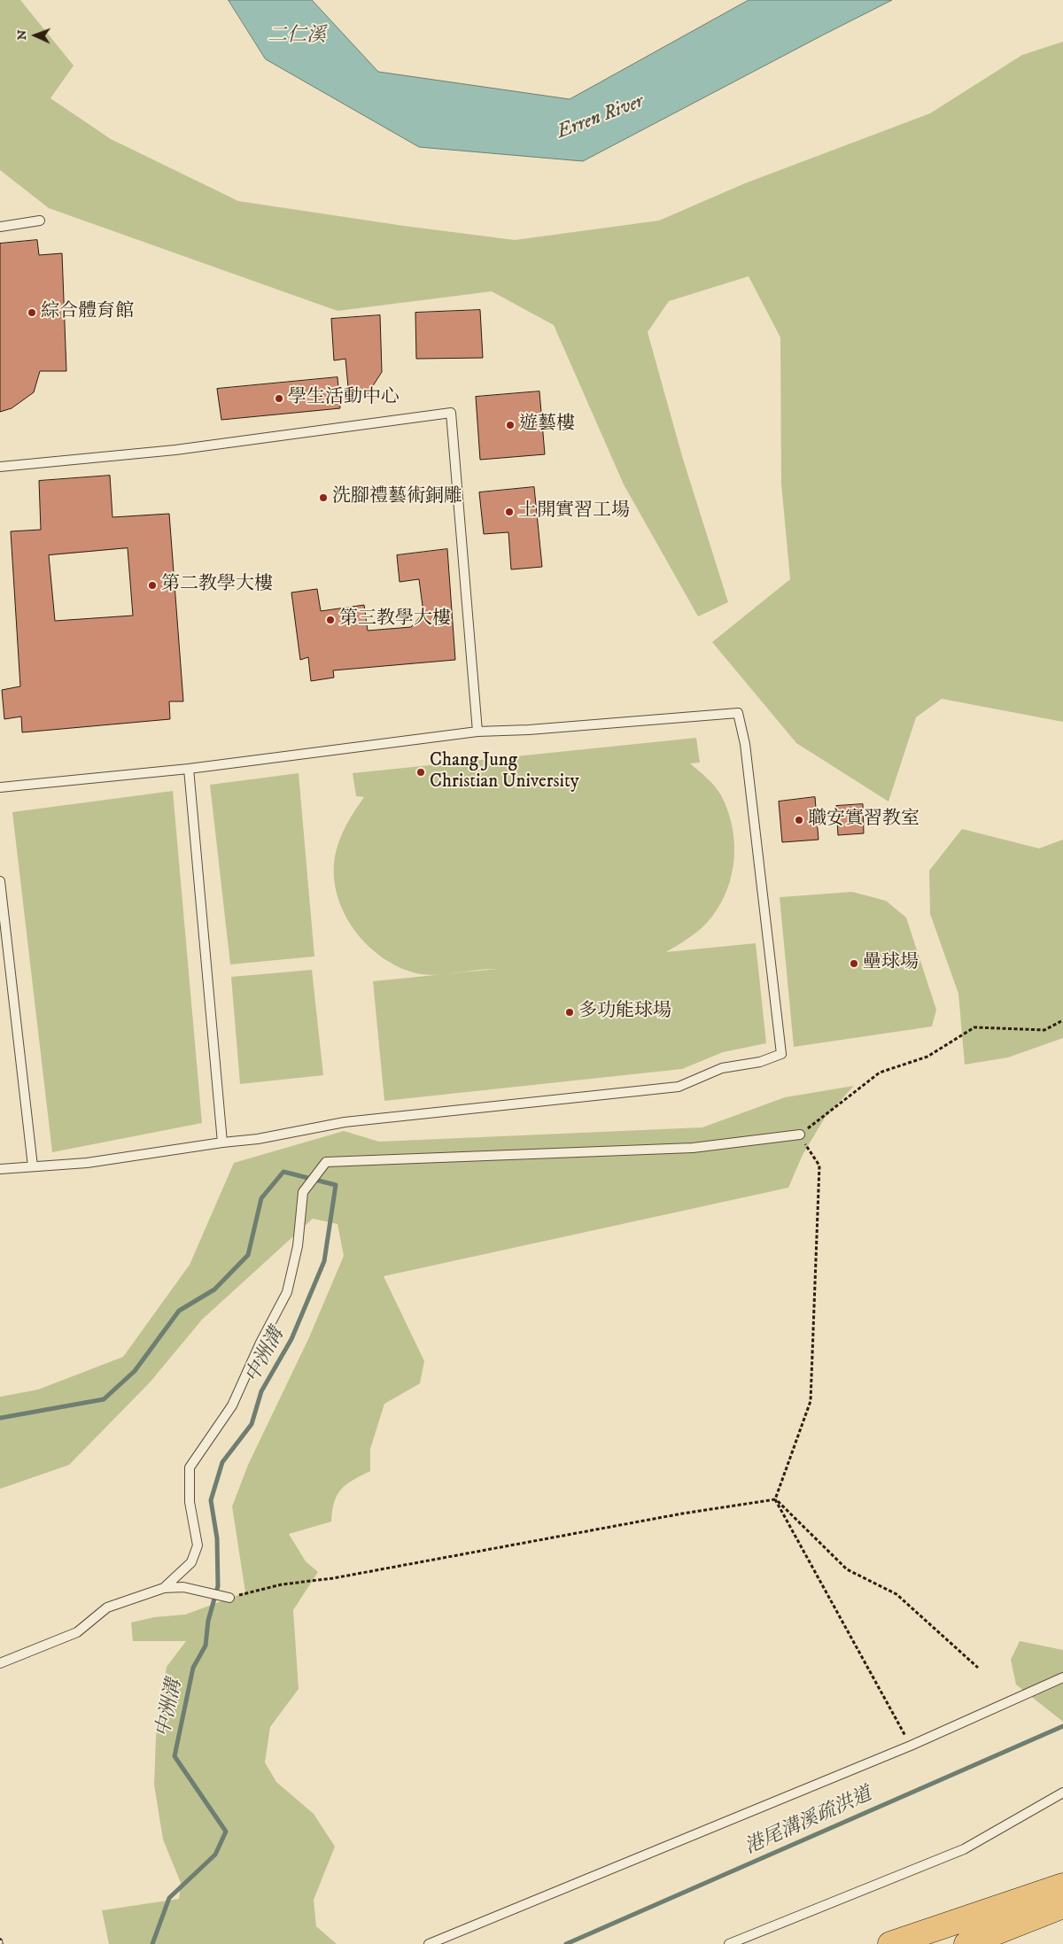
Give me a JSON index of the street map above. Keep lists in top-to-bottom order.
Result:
{
  "water": [
    "二仁溪",
    "Erren River",
    "中洲溝",
    "港尾溝溪疏洪道"
  ],
  "places": [
    "綜合體育館",
    "學生活動中心",
    "遊藝樓",
    "洗腳禮藝術銅雕",
    "土開實習工場",
    "第二教學大樓",
    "第三教學大樓",
    "Chang Jung Christian University",
    "職安實習教室",
    "壘球場",
    "多功能球場"
  ],
  "north": "left"
}
